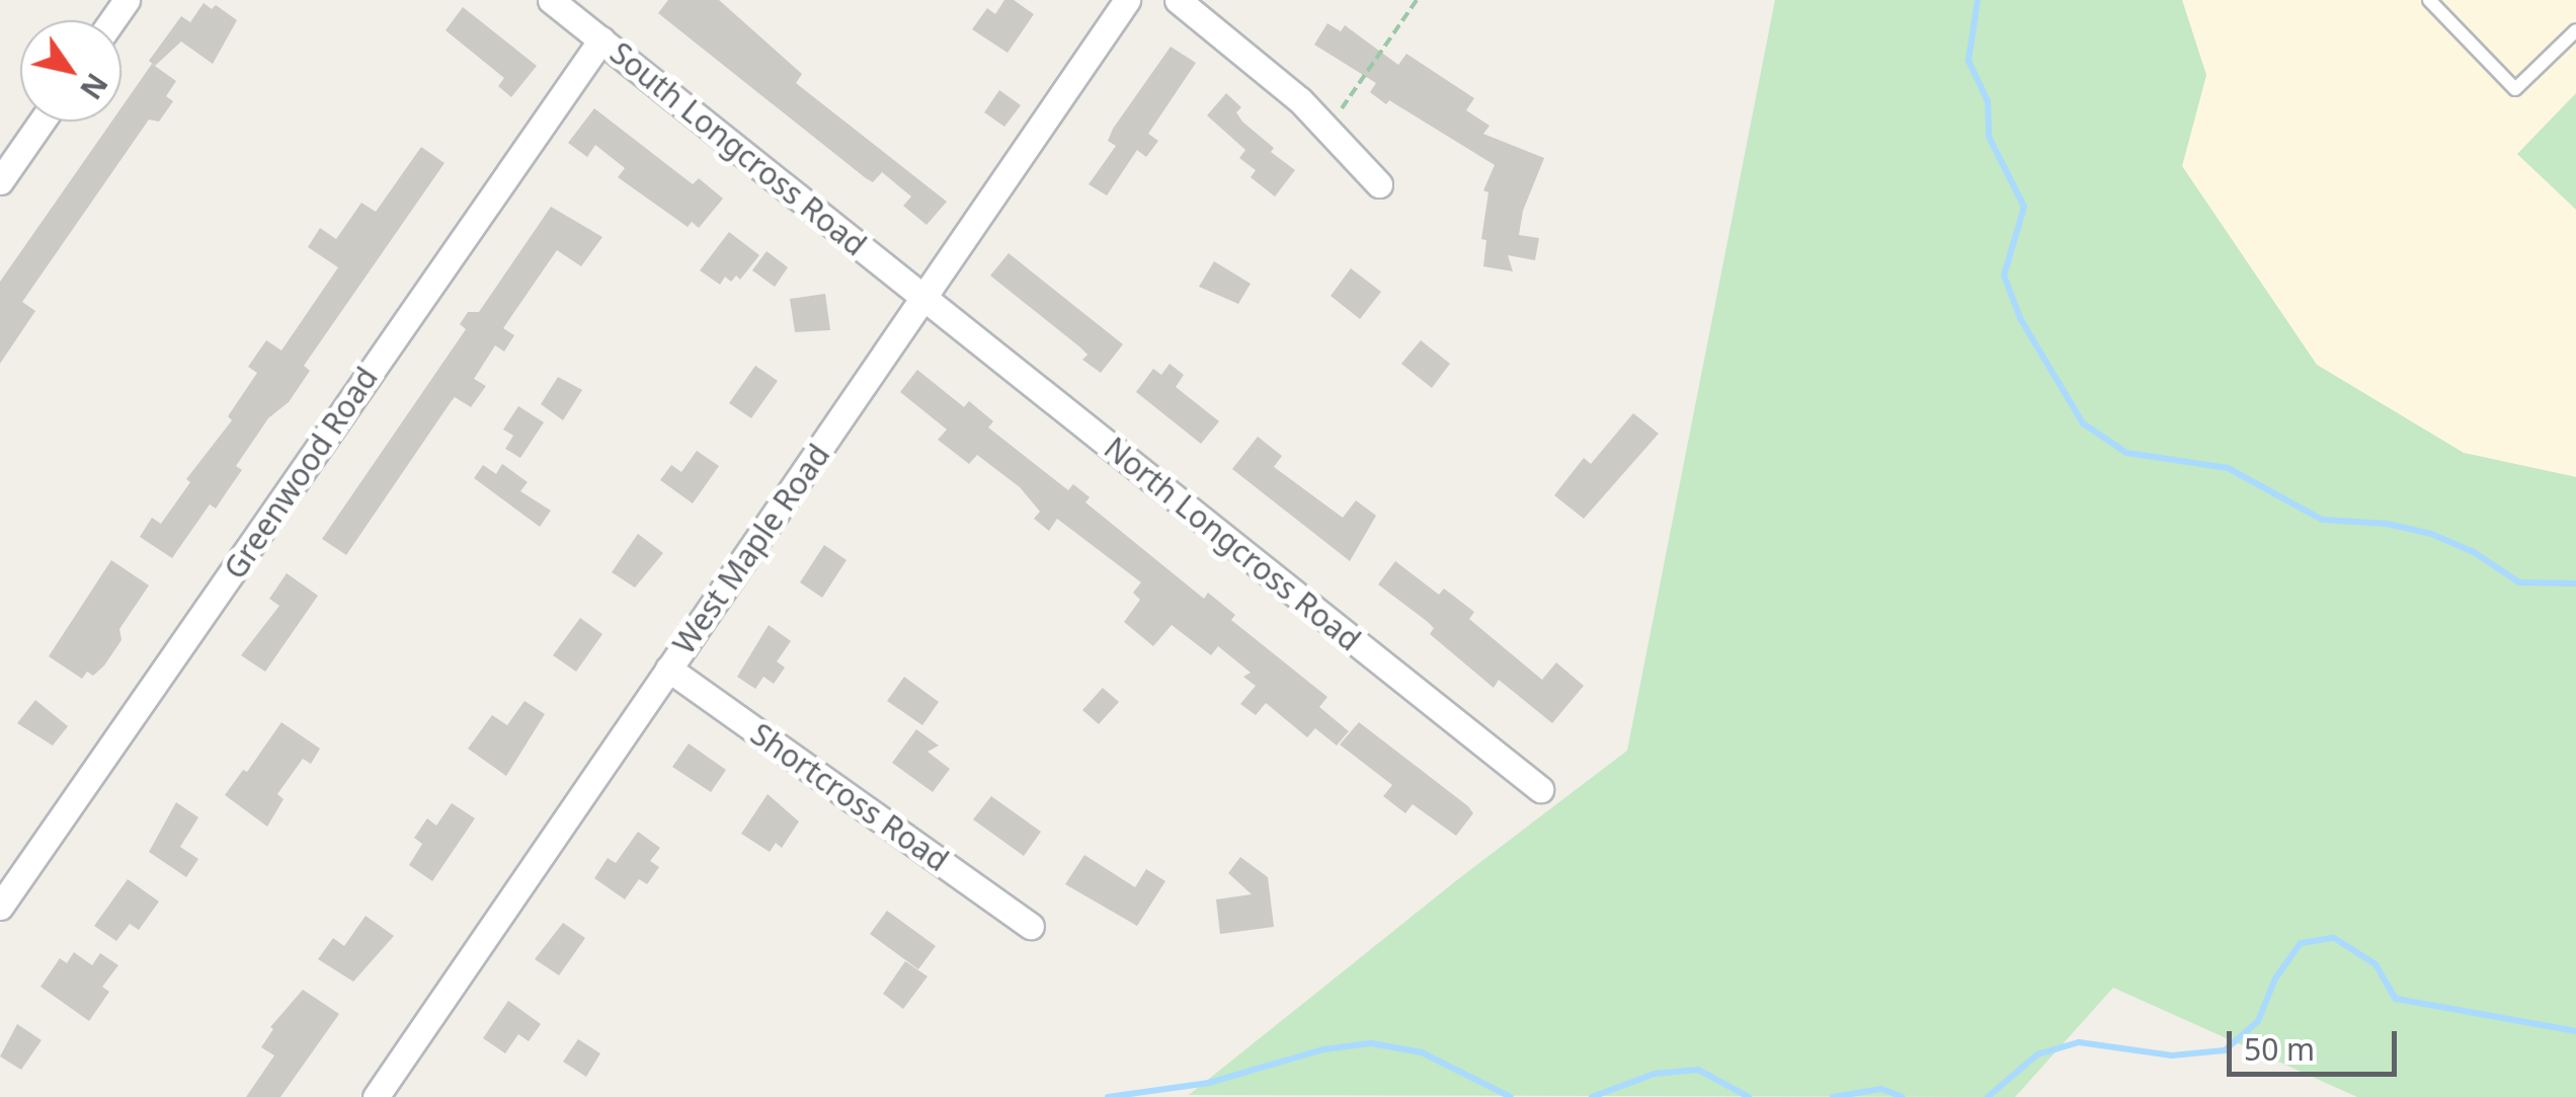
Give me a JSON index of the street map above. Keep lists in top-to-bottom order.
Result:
{
  "streets": {
    "street": [
      "South Longcross Road",
      "Greenwood Road",
      "North Longcross Road",
      "West Maple Road",
      "Shortcross Road"
    ]
  },
  "crossings": [
    ["South Longcross Road", "Greenwood Road"],
    ["South Longcross Road", "North Longcross Road"],
    ["South Longcross Road", "West Maple Road"],
    ["North Longcross Road", "West Maple Road"],
    ["West Maple Road", "Shortcross Road"]
  ],
  "scale_bar": "50 m",
  "north": "bottom right"
}
